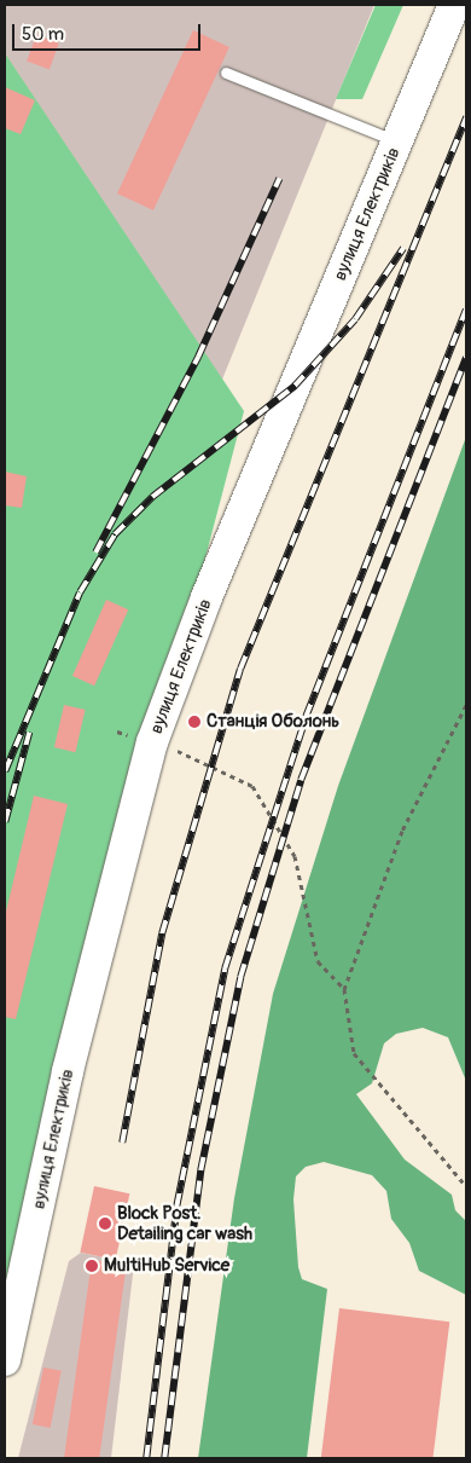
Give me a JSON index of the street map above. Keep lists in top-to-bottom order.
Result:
{
  "streets": {
    "street": ["вулиця Електриків"]
  },
  "places": ["Станція Оболонь", "Block Post. Detailing car wash", "MultiHub Service"],
  "scale_bar": "50 m"
}
